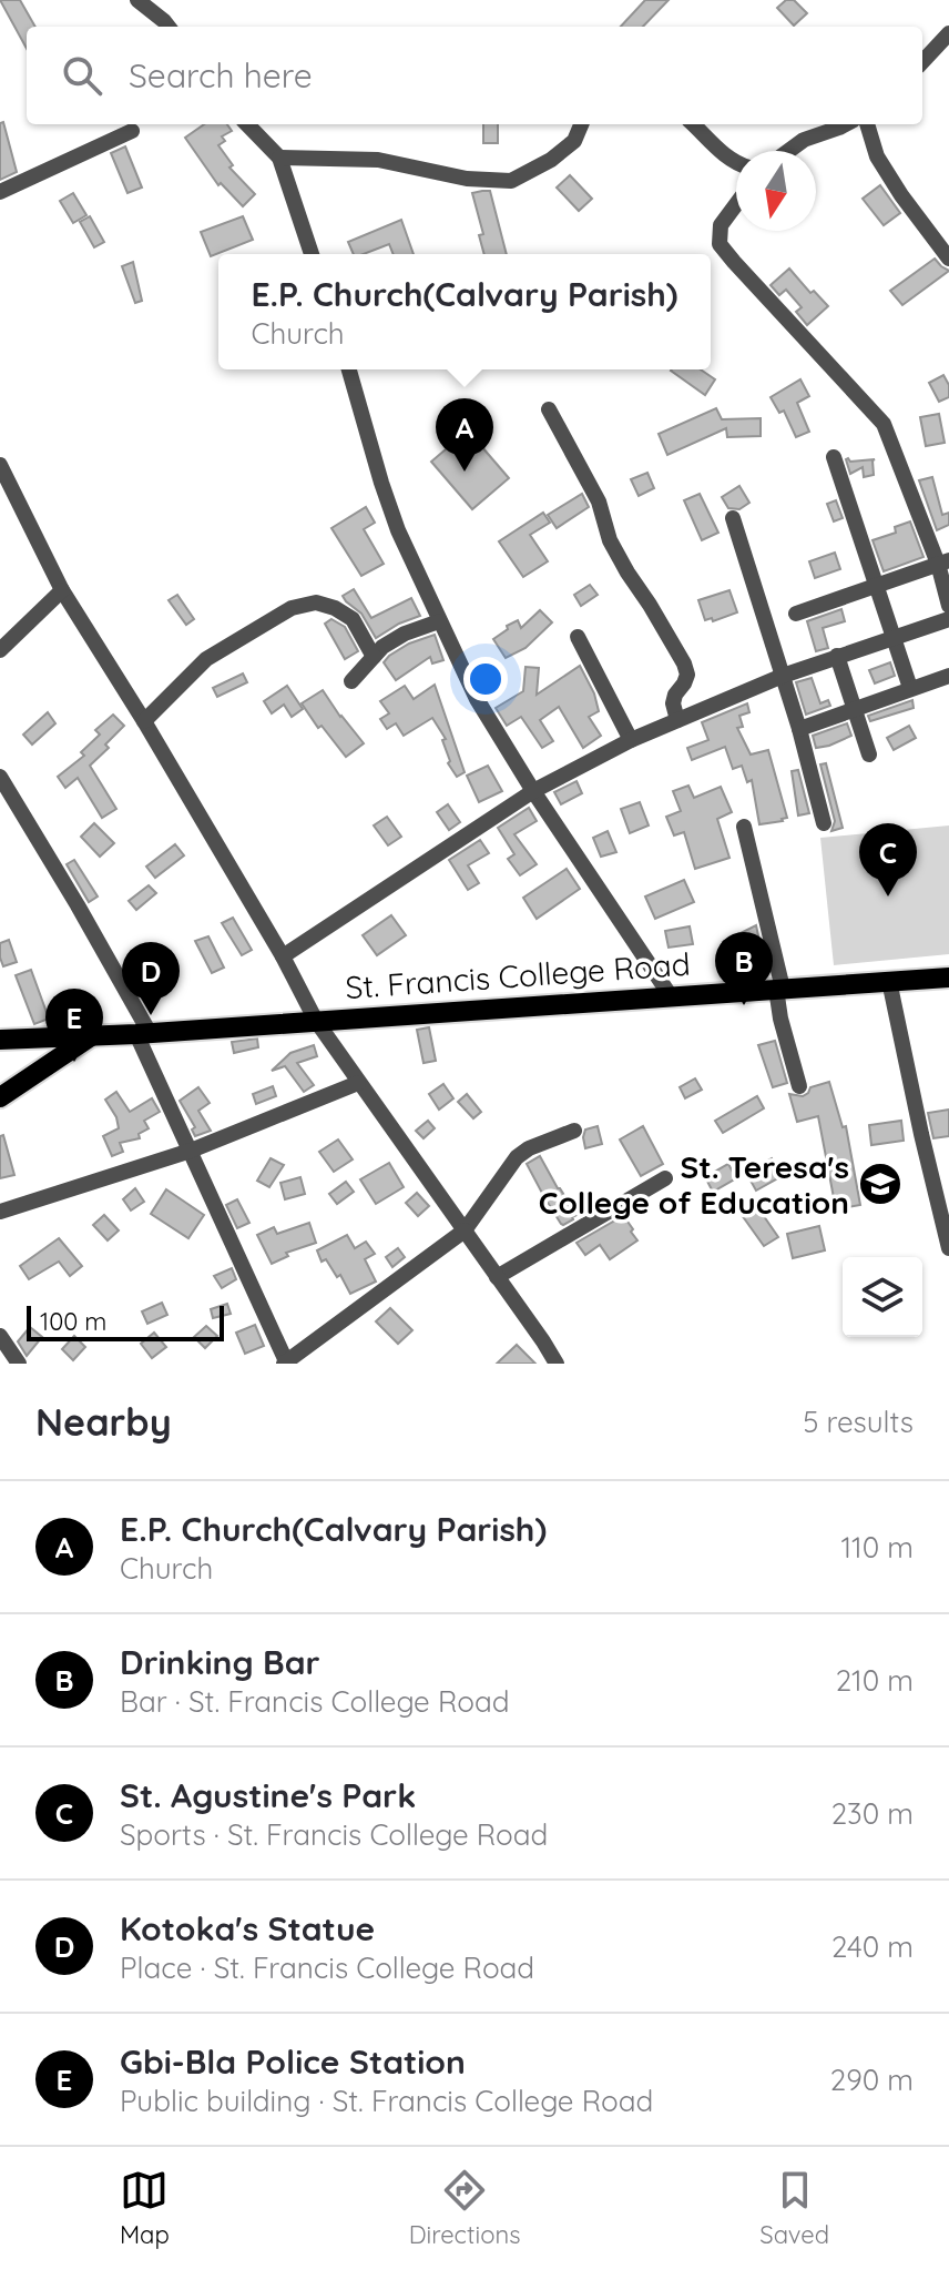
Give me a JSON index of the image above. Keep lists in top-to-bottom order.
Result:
{
  "streets": {
    "main road": ["St. Francis College Road"]
  },
  "places": {
    "school or university": ["St. Teresa's College of Education"]
  },
  "scale_bar": "100 m",
  "north": "bottom",
  "page": {
    "search": "Search here",
    "popup": ["E.P. Church(Calvary Parish)", "Church"],
    "pins": [
      "A",
      "C",
      "B",
      "D",
      "E"
    ],
    "scale": "100 m",
    "heading": ["Nearby", "5 results"],
    "list": [
      {
        "mark": "A",
        "name": "E.P. Church(Calvary Parish)",
        "note": "Church",
        "value": "110 m"
      },
      {
        "mark": "B",
        "name": "Drinking Bar",
        "note": "Bar · St. Francis College Road",
        "value": "210 m"
      },
      {
        "mark": "C",
        "name": "St. Agustine's Park",
        "note": "Sports · St. Francis College Road",
        "value": "230 m"
      },
      {
        "mark": "D",
        "name": "Kotoka's Statue",
        "note": "Place · St. Francis College Road",
        "value": "240 m"
      },
      {
        "mark": "E",
        "name": "Gbi-Bla Police Station",
        "note": "Public building · St. Francis College Road",
        "value": "290 m"
      }
    ],
    "nav": ["Map", "Directions", "Saved"]
  }
}
